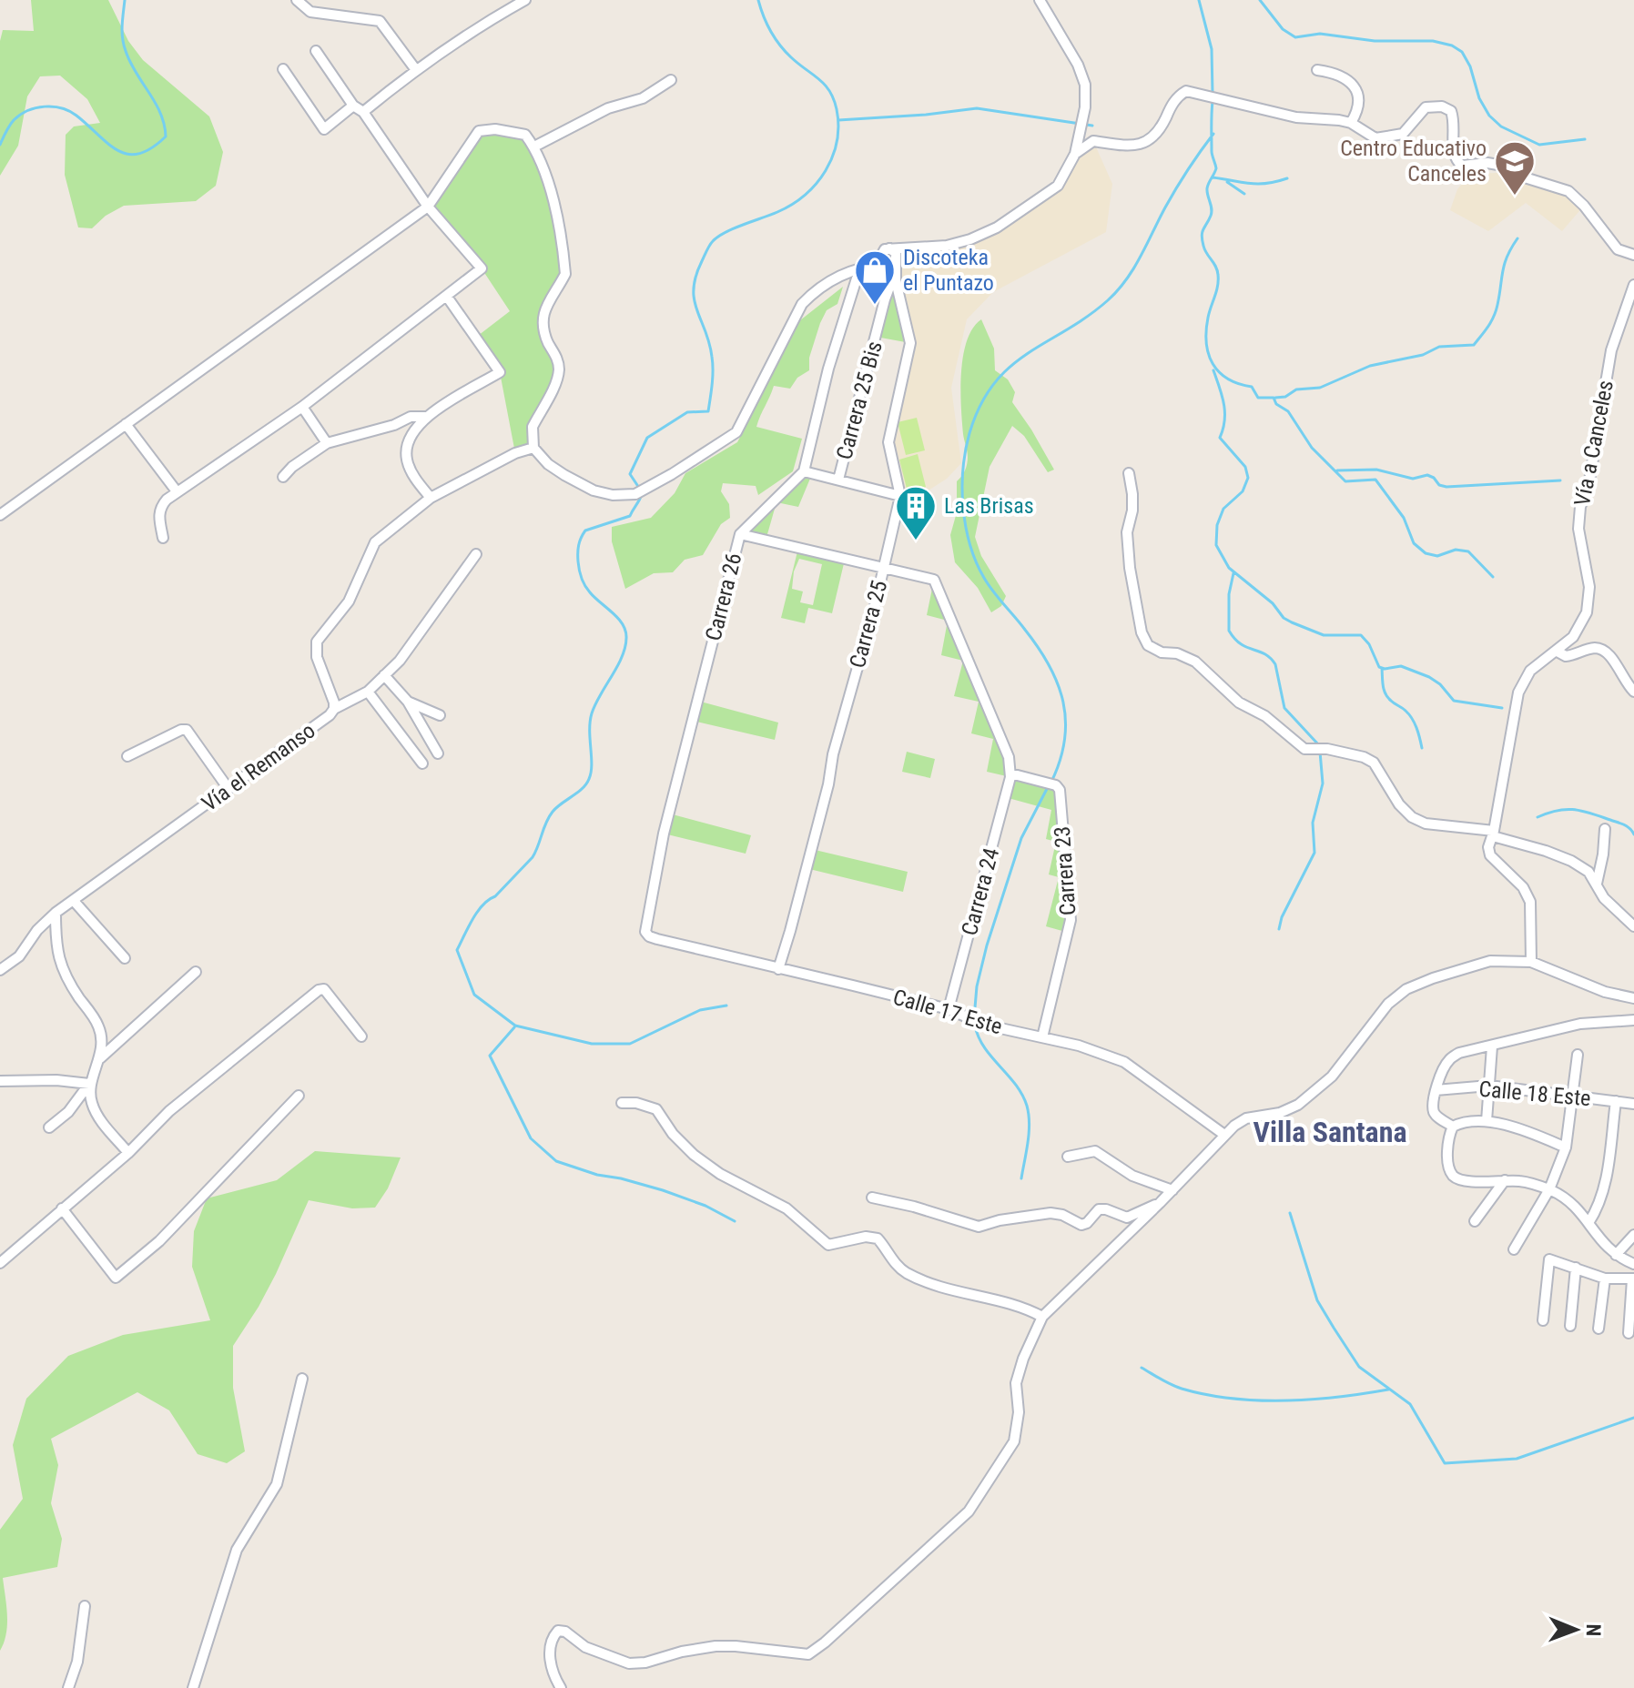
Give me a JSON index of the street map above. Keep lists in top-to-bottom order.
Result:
{
  "streets": {
    "street": [
      "Carrera 25 Bis",
      "Vía a Canceles",
      "Carrera 26",
      "Carrera 25",
      "Vía el Remanso",
      "Carrera 23",
      "Carrera 24",
      "Calle 17 Este",
      "Calle 18 Este"
    ]
  },
  "crossings": [
    ["Carrera 25 Bis", "Carrera 25"],
    ["Carrera 26", "Calle 17 Este"],
    ["Carrera 25", "Calle 17 Este"],
    ["Carrera 23", "Carrera 24"],
    ["Carrera 23", "Calle 17 Este"],
    ["Carrera 24", "Calle 17 Este"]
  ],
  "districts": ["Villa Santana"],
  "places": {
    "school or university": ["Centro Educativo Canceles"],
    "shop": ["Discoteka el Puntazo"],
    "building": ["Las Brisas"]
  },
  "north": "right"
}
